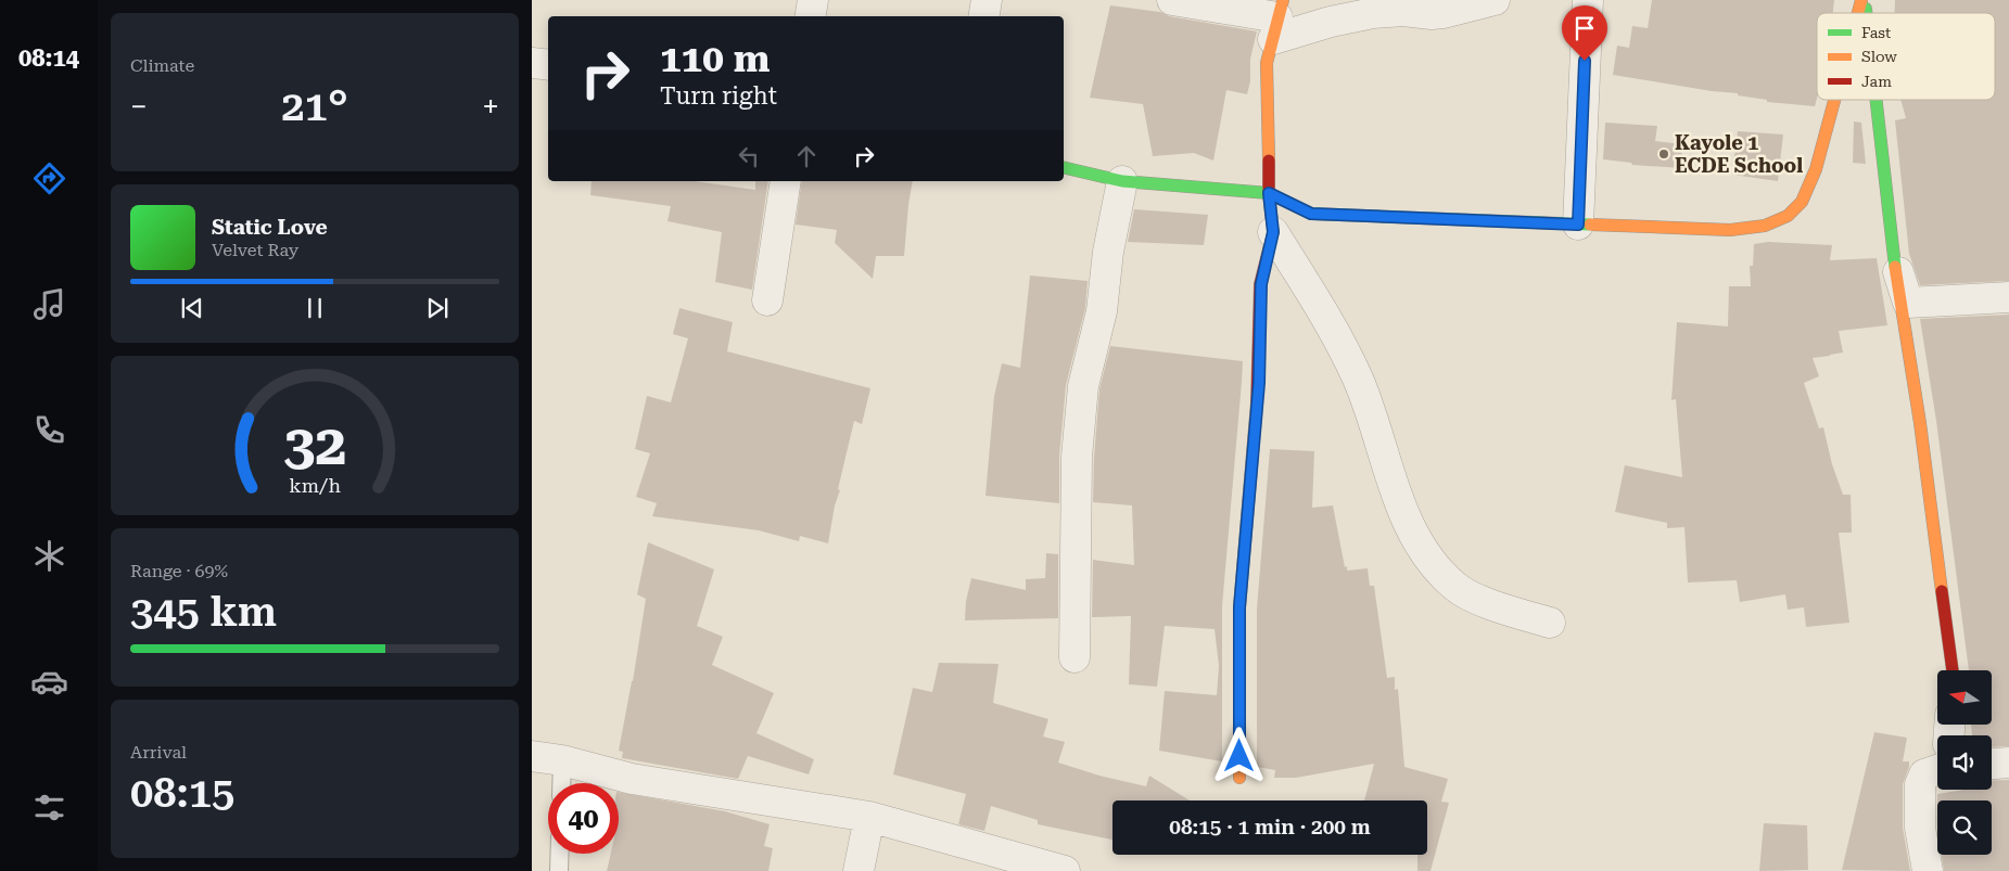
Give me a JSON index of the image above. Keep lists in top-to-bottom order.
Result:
{
  "places": ["Kayole 1 ECDE School"],
  "legend": ["Fast", "Slow", "Jam"],
  "north": "left",
  "page": {
    "tabs": "08:14",
    "tile": [
      "Climate",
      ["Range · 69%", "345 km"],
      ["Arrival", "08:15"]
    ],
    "turn": ["110 m", "Turn right"],
    "heat": ["−", "21°", "+"],
    "song": ["Static Love", "Velvet Ray"],
    "limit": "40",
    "trip": "08:15 · 1 min · 200 m",
    "gauge": ["32", "km/h"]
  }
}
